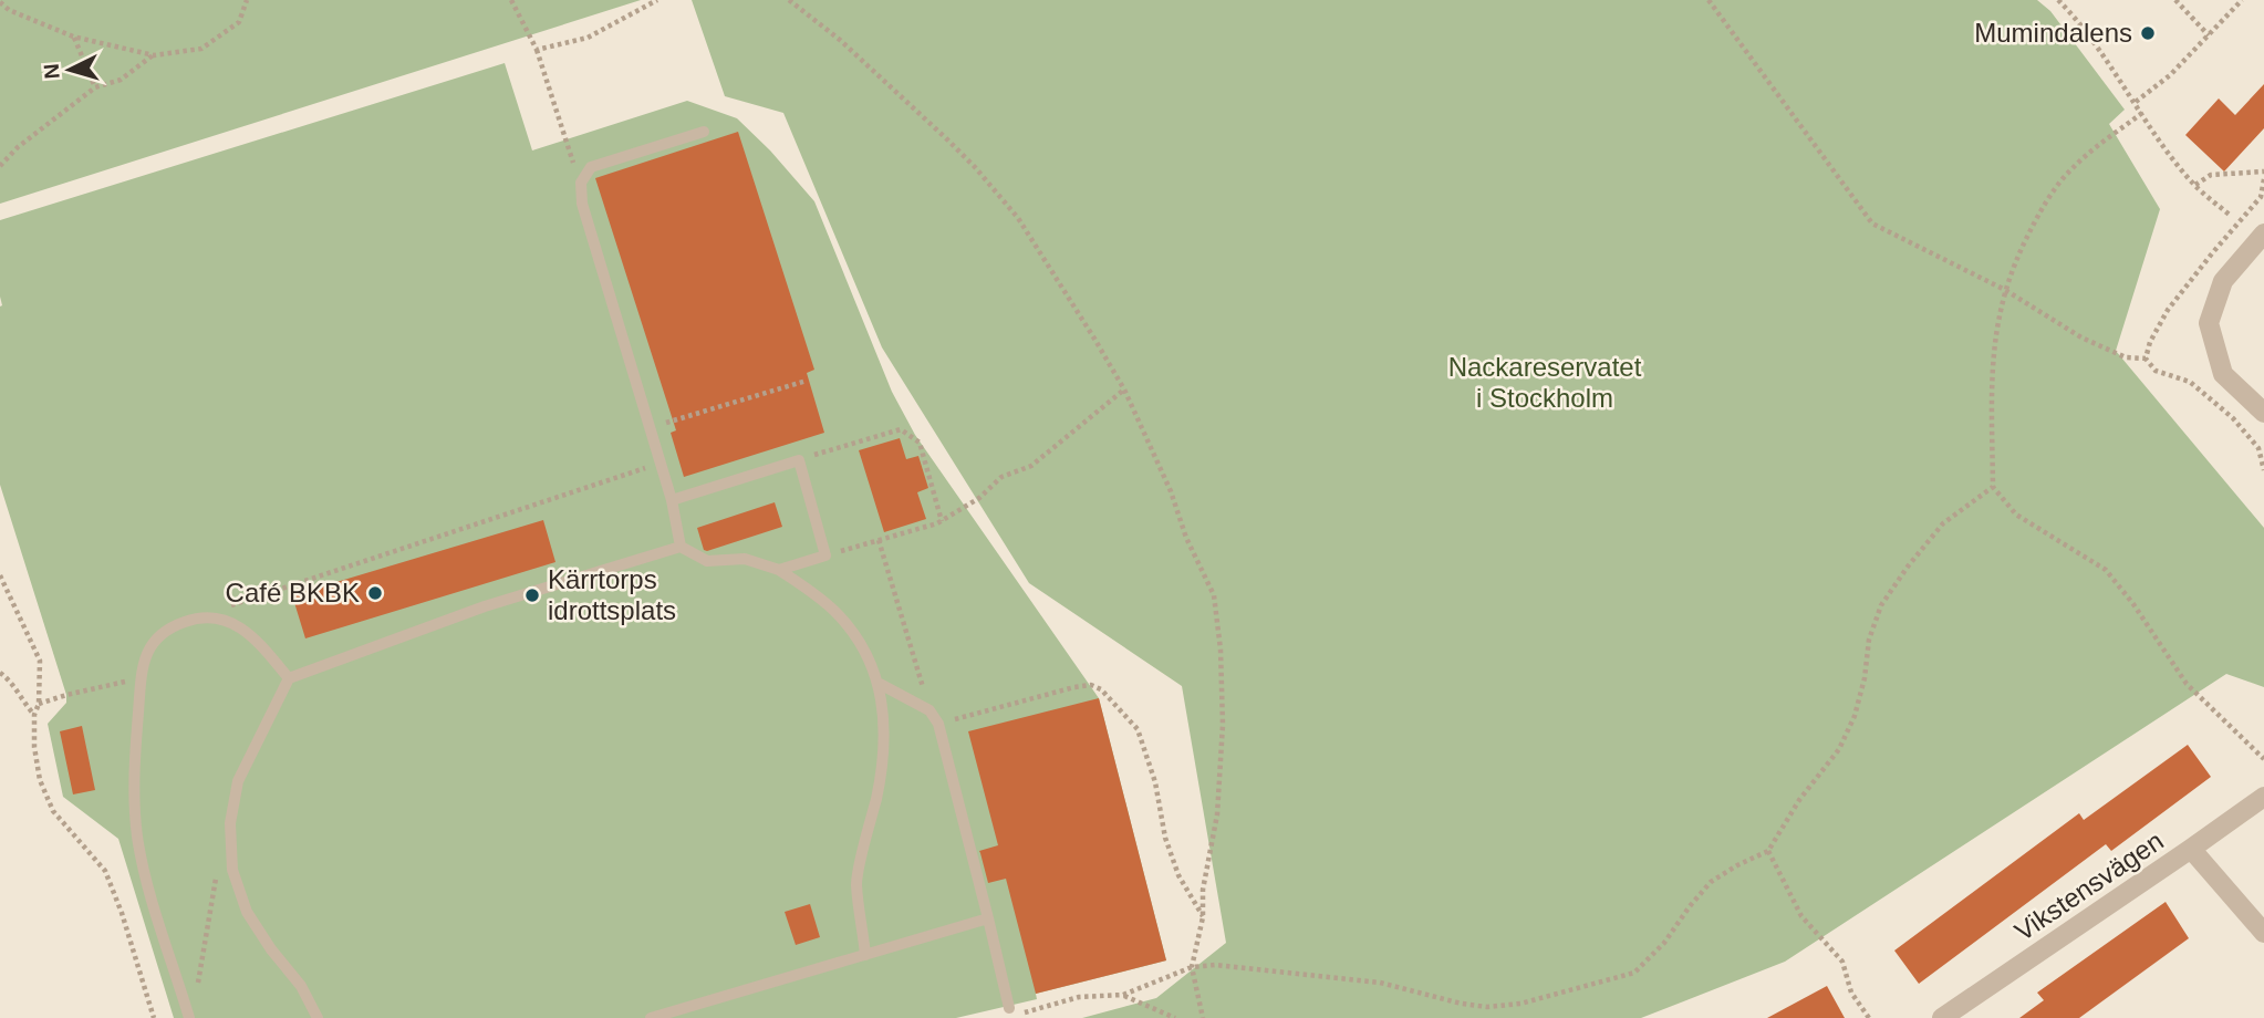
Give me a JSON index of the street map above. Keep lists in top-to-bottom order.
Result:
{
  "streets": {
    "street": ["Vikstensvägen"]
  },
  "parks": ["Nackareservatet i Stockholm"],
  "places": ["Mumindalens", "Café BKBK", "Kärrtorps idrottsplats"],
  "north": "left"
}
